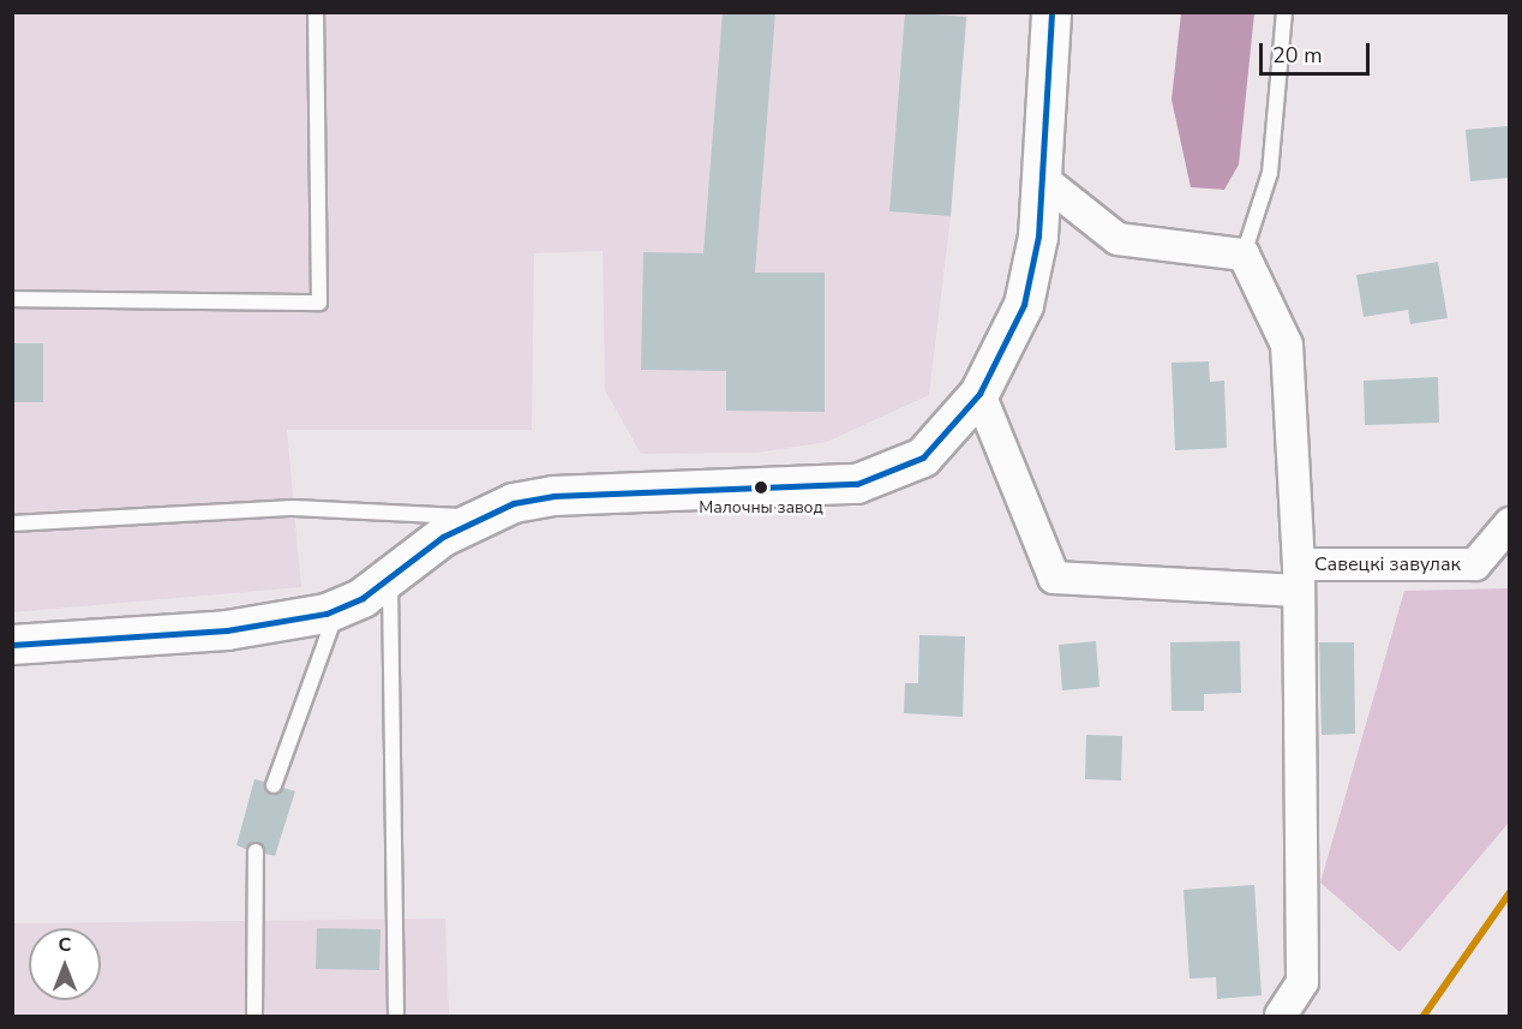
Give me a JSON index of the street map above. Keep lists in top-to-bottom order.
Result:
{
  "streets": {
    "street": ["Савецкі завулак"]
  },
  "places": ["Малочны завод"],
  "scale_bar": "20 m",
  "north": "top"
}
